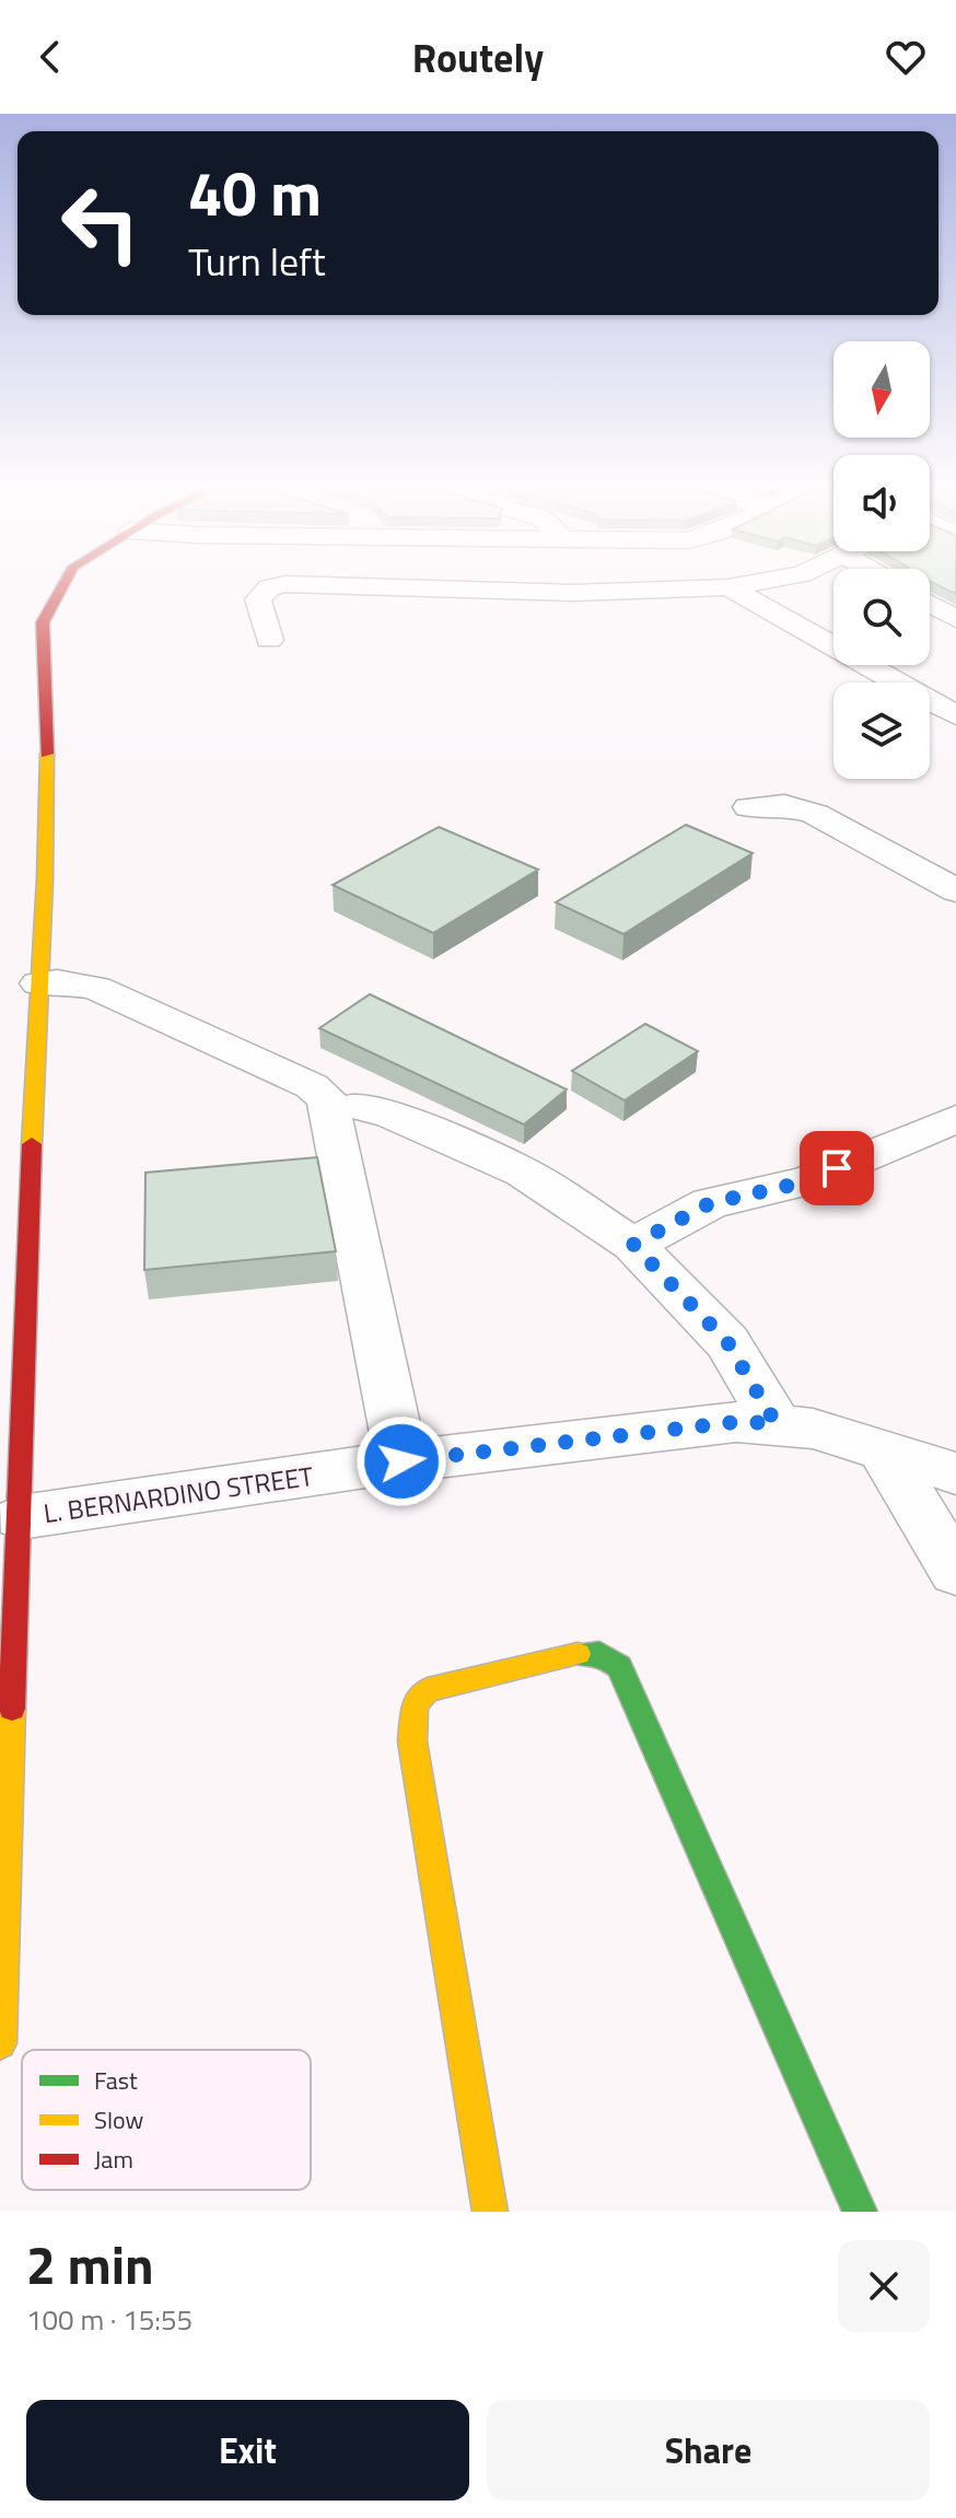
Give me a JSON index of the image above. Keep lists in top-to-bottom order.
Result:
{
  "streets": {
    "street": ["L. BERNARDINO STREET"]
  },
  "legend": ["Fast", "Slow", "Jam"],
  "north": "bottom",
  "page": {
    "header": "Routely",
    "turn": ["40 m", "Turn left"],
    "heading": ["2 min", "100 m · 15:55"],
    "buttons": ["Exit", "Share"]
  }
}
